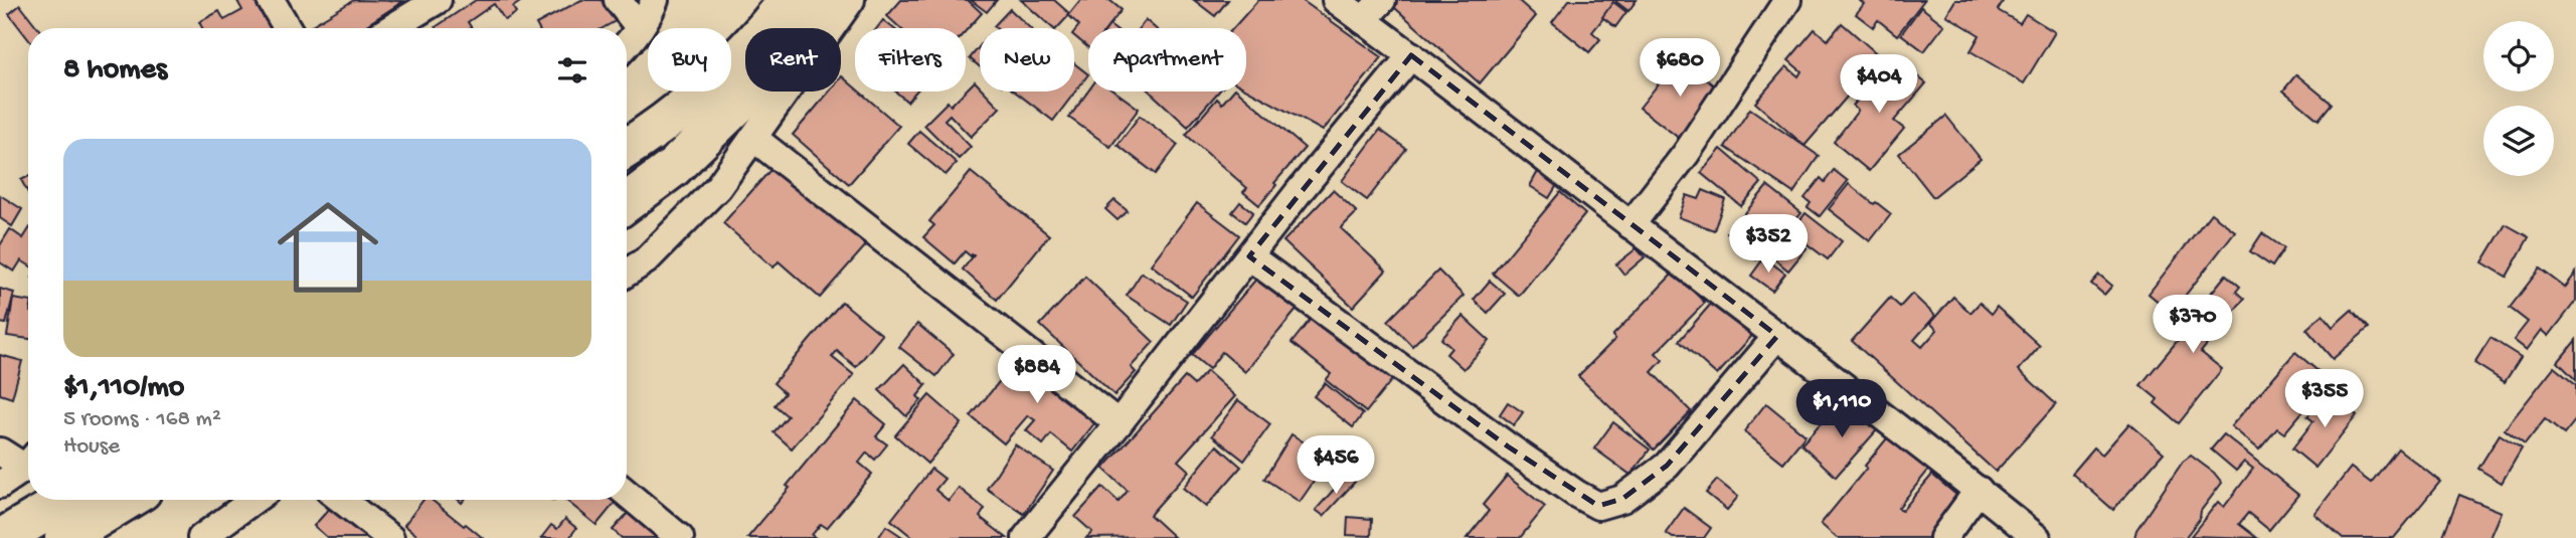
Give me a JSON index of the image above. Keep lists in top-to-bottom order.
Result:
{
  "page": {
    "chip": [
      "Buy",
      "Rent",
      "Filters",
      "New",
      "Apartment"
    ],
    "heading": "8 homes",
    "price": [
      "$680",
      "$404",
      "$352",
      "$370",
      "$884",
      "$355",
      "$1,110",
      "$456"
    ],
    "list": [
      {
        "name": "$1,110/mo",
        "note": "5 rooms · 168 m² · House"
      }
    ]
  }
}
